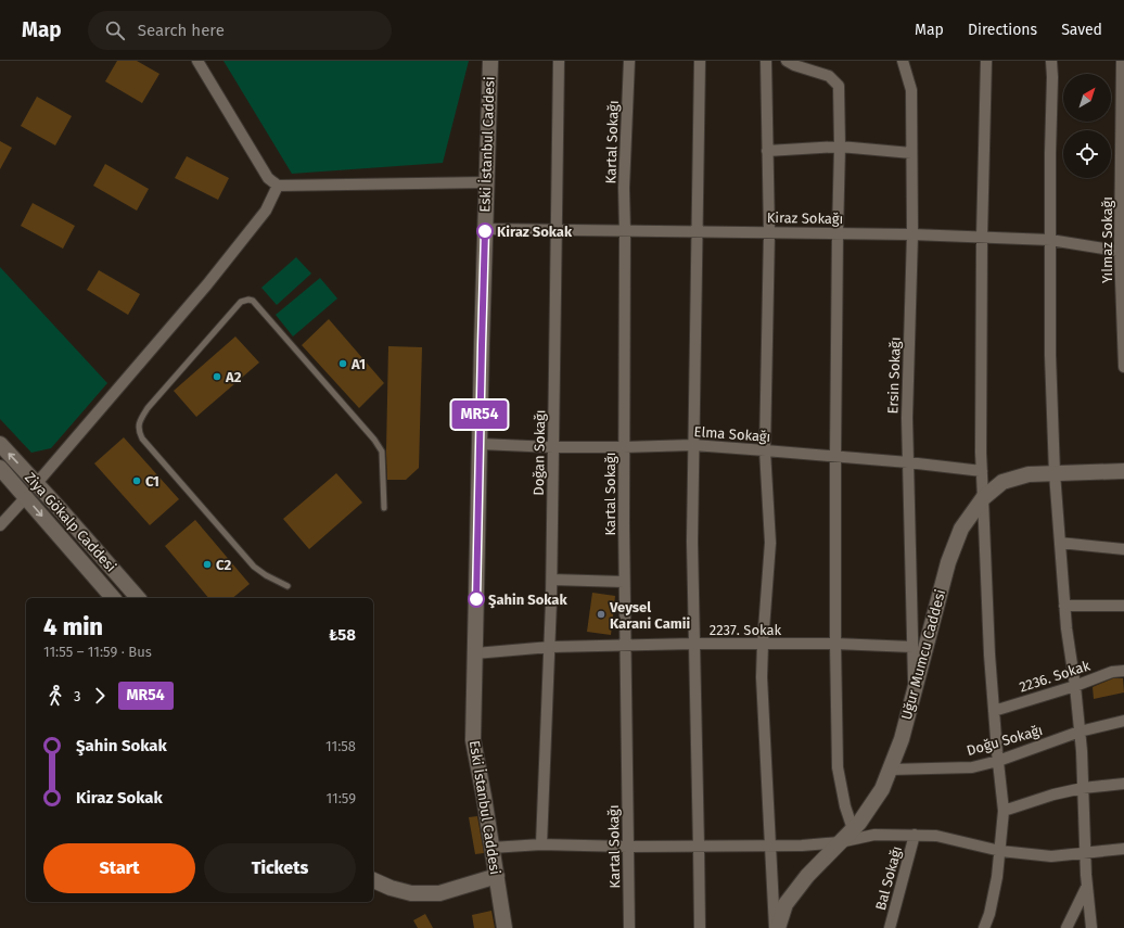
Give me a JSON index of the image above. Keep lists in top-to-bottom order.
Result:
{
  "streets": {
    "street": [
      "Kartal Sokağı",
      "Eski İstanbul Caddesi",
      "Kiraz Sokağı",
      "Yılmaz Sokağı",
      "Ersin Sokağı",
      "Elma Sokağı",
      "Doğan Sokağı",
      "Ziya Gökalp Caddesi",
      "2237. Sokak",
      "Uğur Mumcu Caddesi",
      "2236. Sokak",
      "Doğu Sokağı",
      "Bal Sokağı"
    ]
  },
  "crossings": [
    ["Kartal Sokağı", "Kiraz Sokağı"],
    ["Kartal Sokağı", "Elma Sokağı"],
    ["Kartal Sokağı", "2237. Sokak"],
    ["Eski İstanbul Caddesi", "Kiraz Sokağı"],
    ["Eski İstanbul Caddesi", "Elma Sokağı"],
    ["Eski İstanbul Caddesi", "2237. Sokak"],
    ["Kiraz Sokağı", "Yılmaz Sokağı"],
    ["Kiraz Sokağı", "Ersin Sokağı"],
    ["Kiraz Sokağı", "Doğan Sokağı"],
    ["Ersin Sokağı", "Elma Sokağı"],
    ["Ersin Sokağı", "2237. Sokak"],
    ["Ersin Sokağı", "Uğur Mumcu Caddesi"],
    ["Elma Sokağı", "Doğan Sokağı"],
    ["Doğan Sokağı", "2237. Sokak"],
    ["Uğur Mumcu Caddesi", "Doğu Sokağı"]
  ],
  "places": [
    "Kiraz Sokak",
    "A1",
    "A2",
    "C1",
    "C2",
    "Şahin Sokak",
    "Veysel Karani Camii"
  ],
  "lines": ["bus line MR54"],
  "north": "top right",
  "page": {
    "header": "Map",
    "search": "Search here",
    "nav": ["Map", "Directions", "Saved"],
    "on_map": "MR54",
    "heading": ["4 min", "11:55 – 11:59 · Bus", "₺58"],
    "legs": ["3", "MR54"],
    "list": [
      {
        "name": "Şahin Sokak",
        "value": "11:58"
      },
      {
        "name": "Kiraz Sokak",
        "value": "11:59"
      }
    ],
    "buttons": ["Start", "Tickets"]
  }
}
